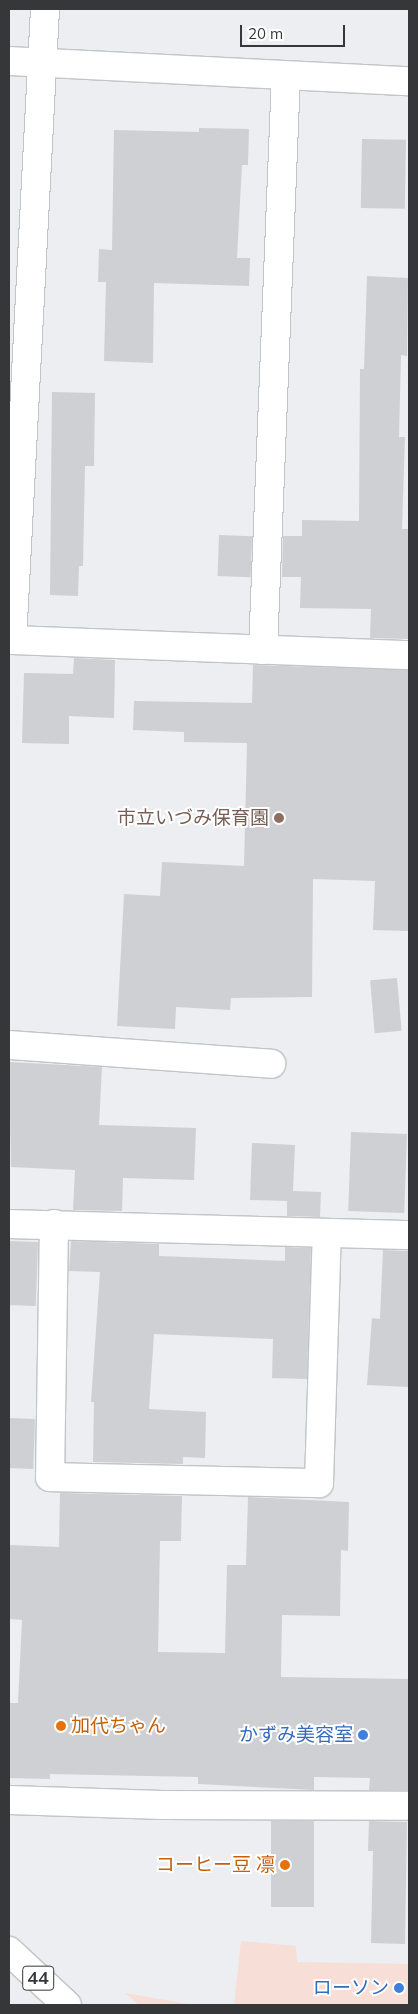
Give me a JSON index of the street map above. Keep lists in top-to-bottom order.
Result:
{
  "streets": {
    "street": ["44"]
  },
  "places": [
    "市立いづみ保育園",
    "加代ちゃん",
    "かずみ美容室",
    "コーヒー豆 凛",
    "ローソン"
  ],
  "scale_bar": "20 m"
}
